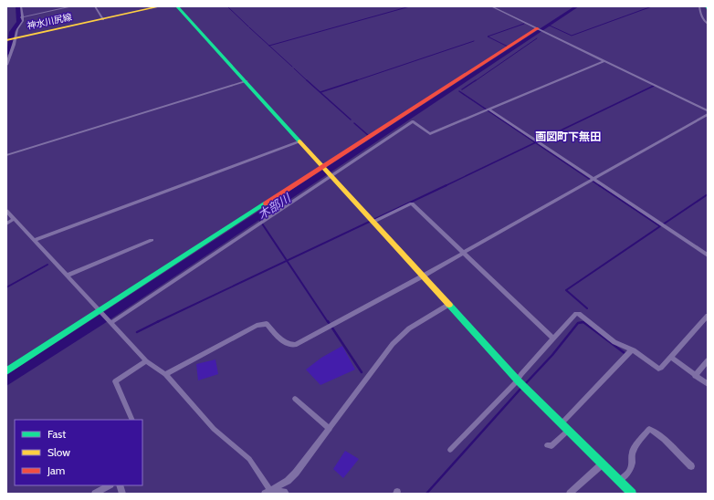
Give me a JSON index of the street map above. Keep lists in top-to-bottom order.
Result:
{
  "streets": {
    "street": ["神水川尻線"]
  },
  "districts": ["画図町下無田"],
  "water": ["木部川"],
  "legend": ["Fast", "Slow", "Jam"]
}
